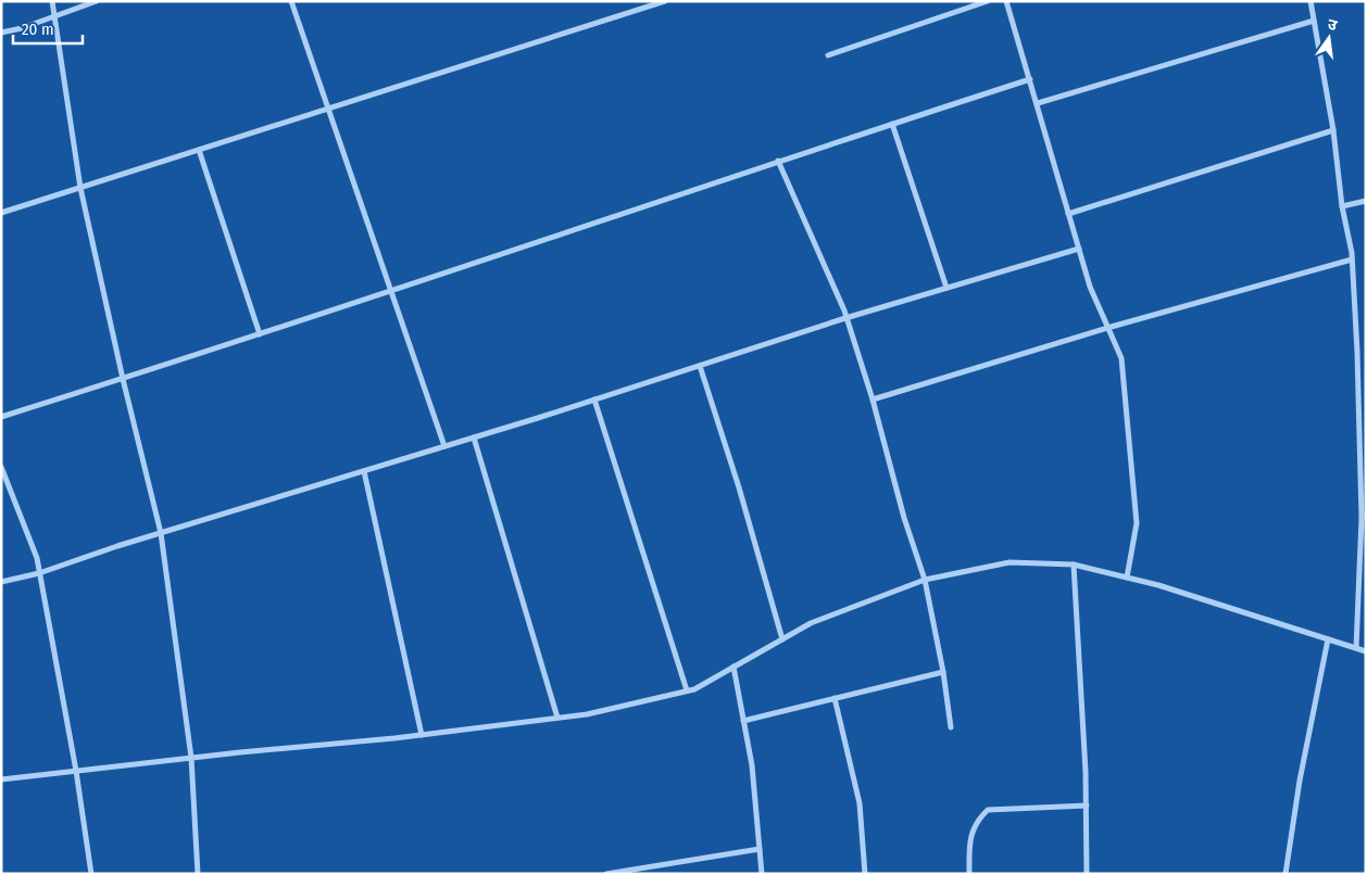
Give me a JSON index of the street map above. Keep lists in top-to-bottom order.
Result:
{
  "scale_bar": "20 m",
  "north": "top"
}
